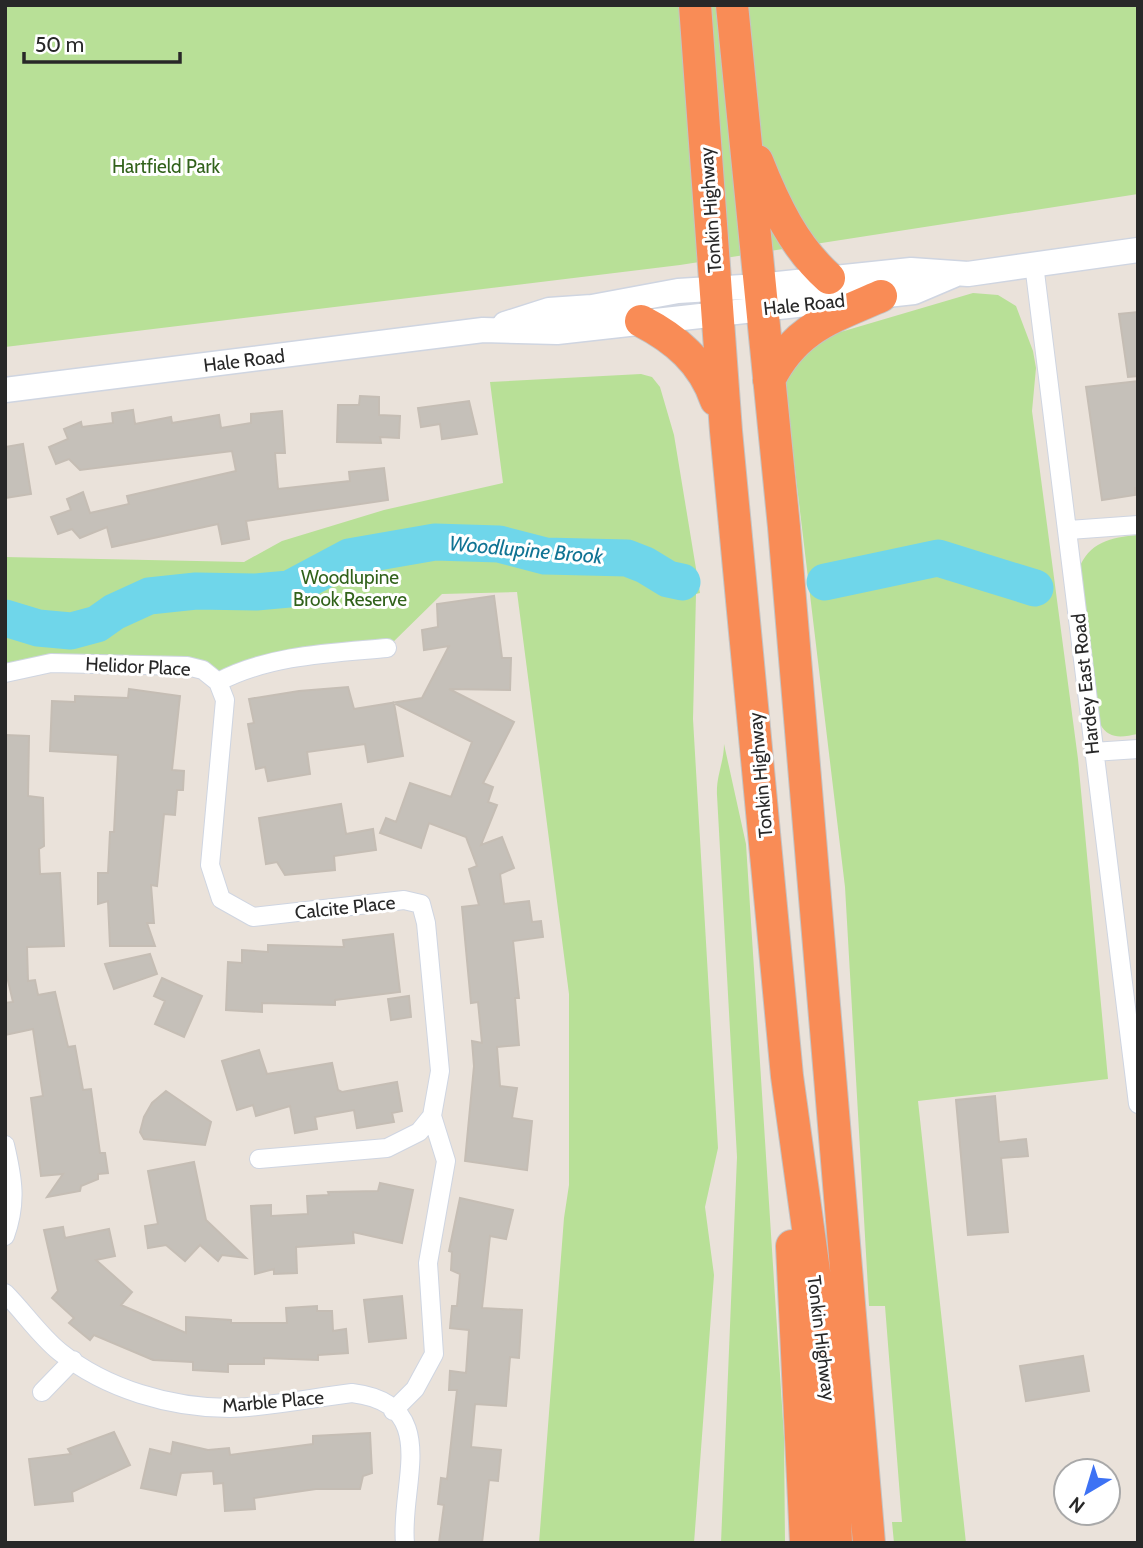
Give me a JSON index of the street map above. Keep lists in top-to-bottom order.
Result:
{
  "streets": {
    "highway": ["Tonkin Highway"],
    "main road": ["Hale Road"],
    "street": [
      "Helidor Place",
      "Hardey East Road",
      "Calcite Place",
      "Marble Place"
    ]
  },
  "crossings": [
    ["Tonkin Highway", "Hale Road"],
    ["Hale Road", "Hardey East Road"],
    ["Helidor Place", "Calcite Place"]
  ],
  "water": ["Woodlupine Brook"],
  "parks": ["Hartfield Park", "Woodlupine Brook Reserve"],
  "scale_bar": "50 m",
  "north": "bottom left"
}
